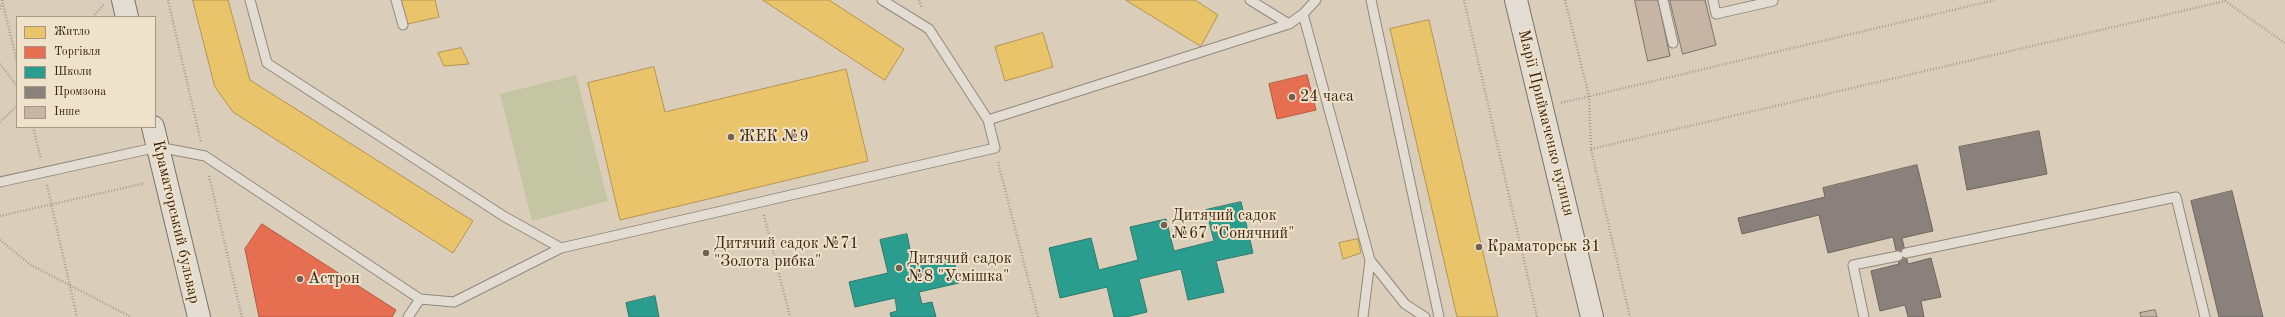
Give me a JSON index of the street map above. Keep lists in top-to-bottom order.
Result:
{
  "streets": {
    "street": ["Марії Приймаченко вулиця", "Краматорський бульвар"]
  },
  "places": [
    "24 часа",
    "ЖЕК №9",
    "Дитячий садок №67 \"Сонячний\"",
    "Краматорськ 31",
    "Дитячий садок №71 \"Золота рибка\"",
    "Дитячий садок №8 \"Усмішка\"",
    "Астрон"
  ],
  "legend": [
    "Житло",
    "Торгівля",
    "Школи",
    "Промзона",
    "Інше"
  ]
}
